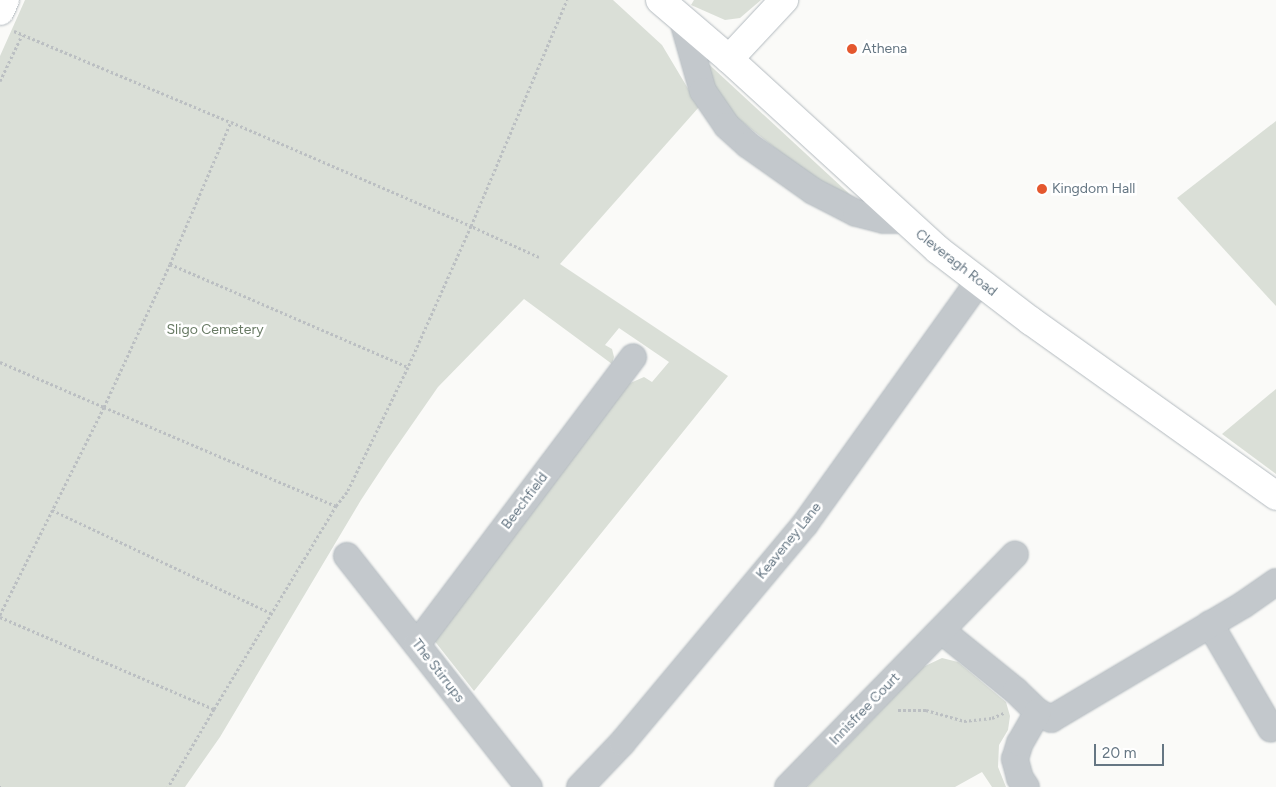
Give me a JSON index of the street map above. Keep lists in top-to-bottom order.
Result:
{
  "streets": {
    "street": [
      "Cleveragh Road",
      "Beechfield",
      "Keaveney Lane",
      "The Stirrups",
      "Innisfree Court"
    ]
  },
  "crossings": [
    ["Cleveragh Road", "Keaveney Lane"],
    ["Beechfield", "The Stirrups"]
  ],
  "parks": ["Sligo Cemetery"],
  "places": ["Athena", "Kingdom Hall"],
  "scale_bar": "20 m"
}
